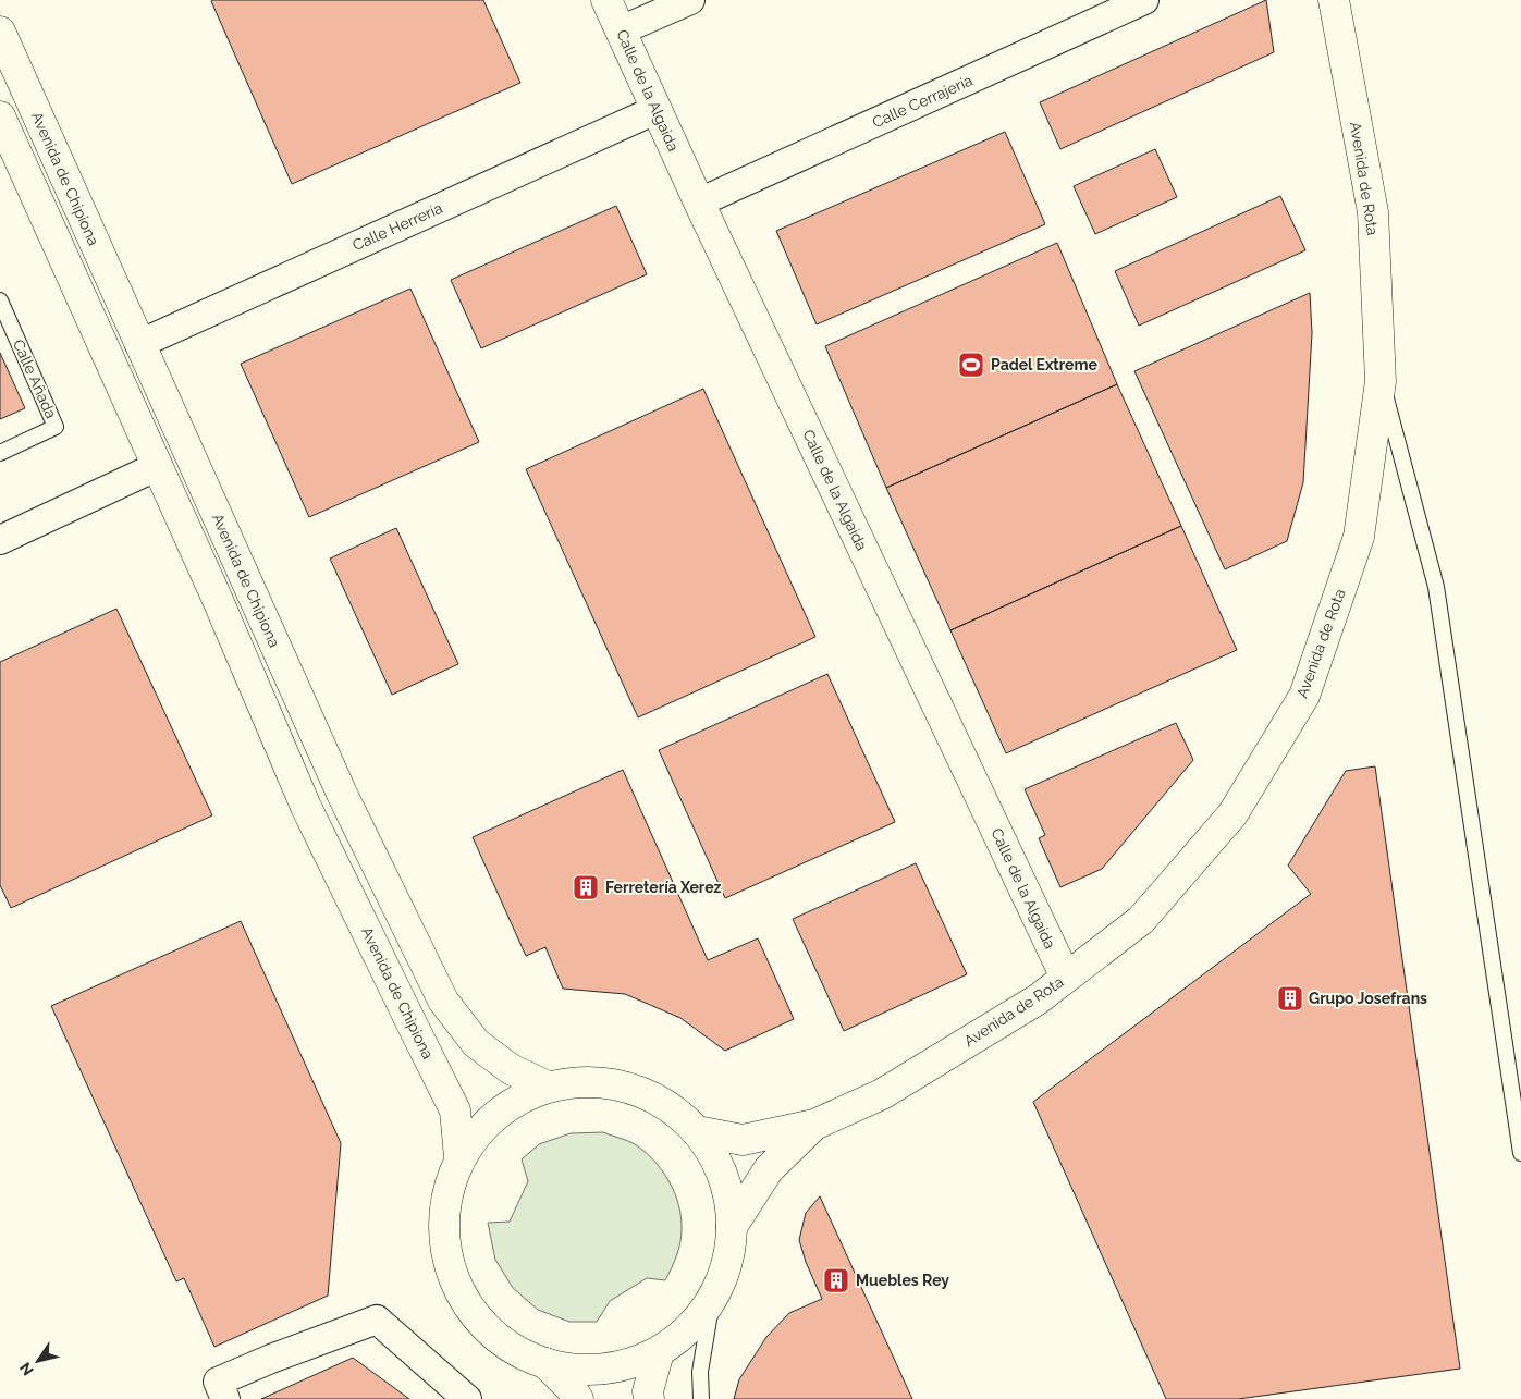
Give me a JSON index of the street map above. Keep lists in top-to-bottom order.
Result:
{
  "streets": {
    "main road": ["Calle de la Algaida", "Avenida de Chipiona", "Avenida de Rota"],
    "street": ["Calle Cerrajería", "Calle Herrería"],
    "lane": ["Calle Añada"]
  },
  "crossings": [
    ["Calle de la Algaida", "Calle Cerrajería"],
    ["Calle de la Algaida", "Avenida de Rota"],
    ["Calle de la Algaida", "Calle Herrería"],
    ["Avenida de Chipiona", "Calle Herrería"]
  ],
  "places": {
    "sports": ["Padel Extreme"],
    "building": ["Ferretería Xerez", "Grupo Josefrans", "Muebles Rey"]
  },
  "north": "bottom left"
}
